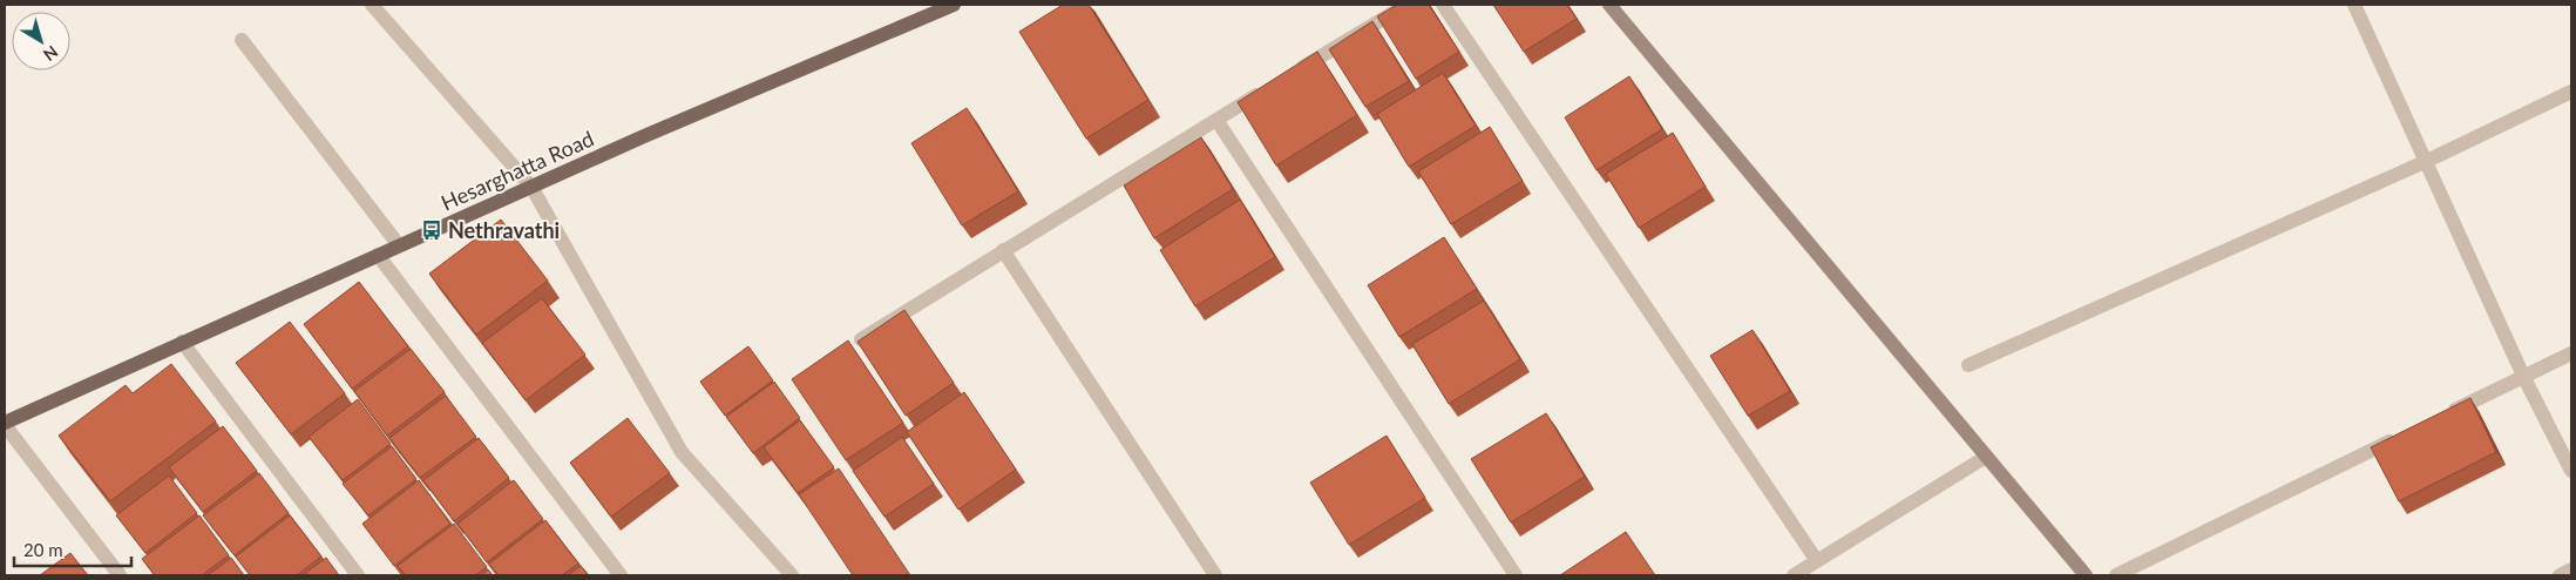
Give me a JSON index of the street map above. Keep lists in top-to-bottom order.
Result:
{
  "streets": {
    "main road": ["Hesarghatta Road"]
  },
  "places": {
    "bus stop": ["Nethravathi"]
  },
  "scale_bar": "20 m",
  "north": "bottom right"
}
